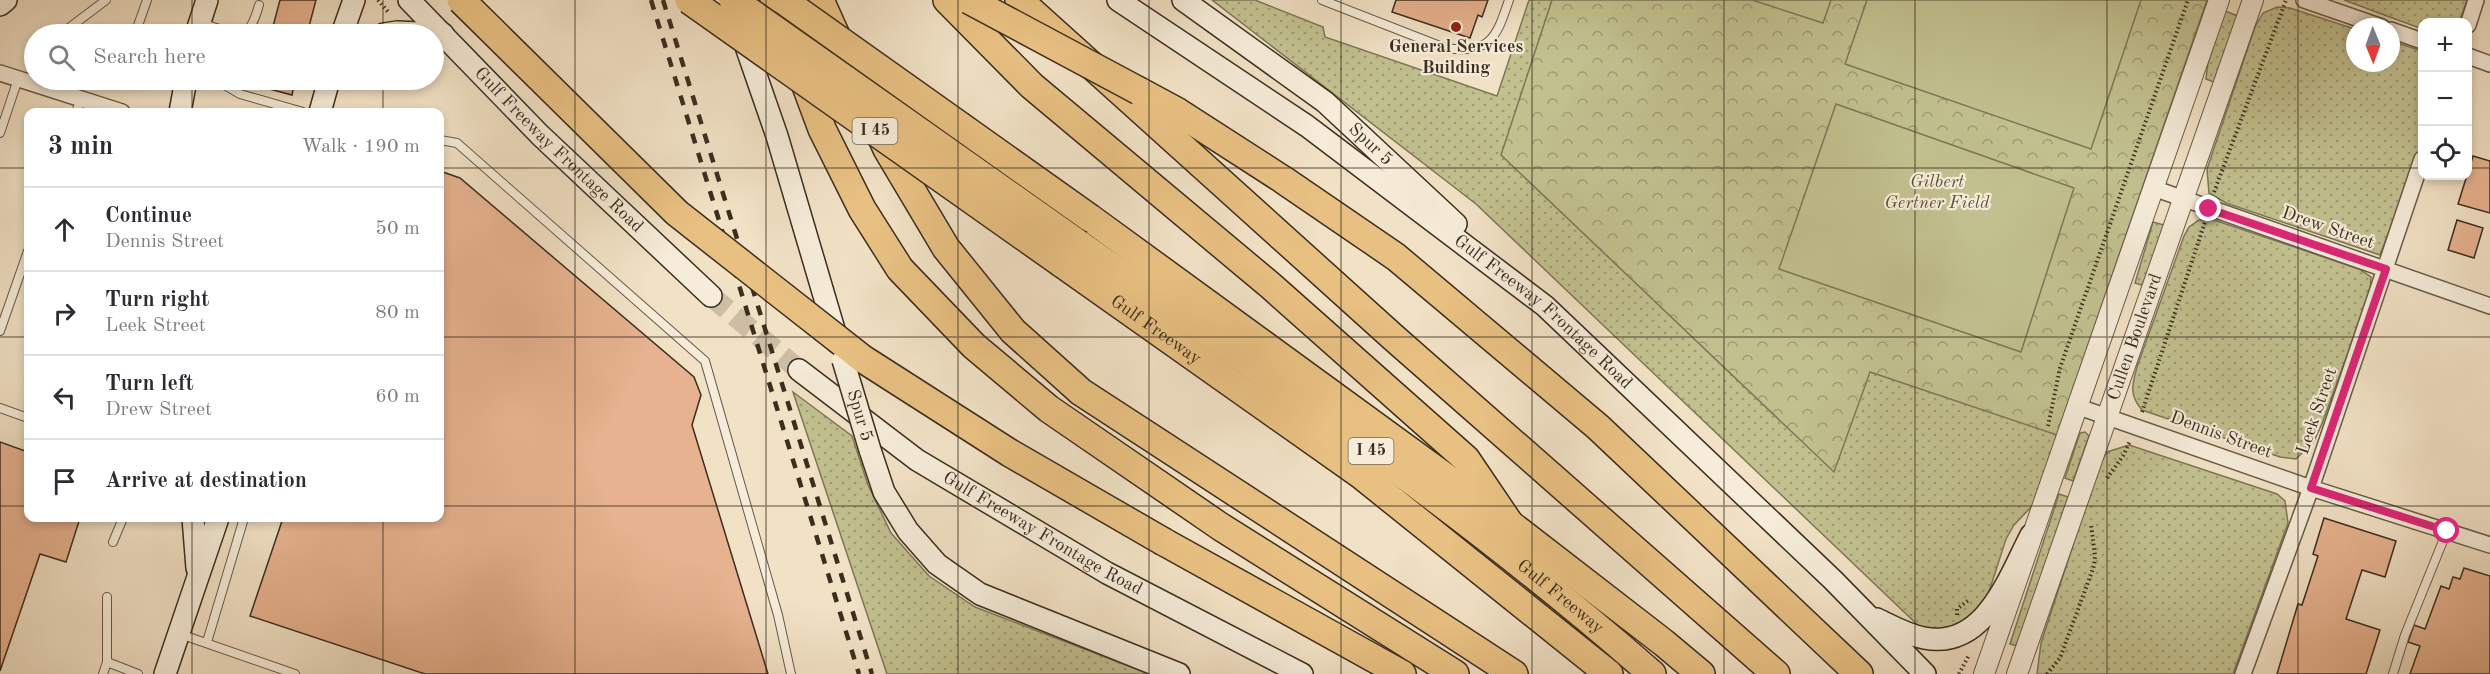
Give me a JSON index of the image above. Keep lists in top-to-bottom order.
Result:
{
  "streets": {
    "highway": ["I 45", "Gulf Freeway"],
    "main road": ["Spur 5", "Gulf Freeway Frontage Road"],
    "street": [
      "Drew Street",
      "Cullen Boulevard",
      "Leek Street",
      "Dennis Street"
    ]
  },
  "crossings": [
    ["Spur 5", "Gulf Freeway Frontage Road"],
    ["Spur 5", "Gulf Freeway"],
    ["Drew Street", "Cullen Boulevard"],
    ["Drew Street", "Leek Street"],
    ["Cullen Boulevard", "Dennis Street"],
    ["Leek Street", "Dennis Street"]
  ],
  "parks": ["Gilbert Gertner Field"],
  "places": ["General Services Building"],
  "north": "bottom",
  "page": {
    "map_buttons": ["+", "−"],
    "search": "Search here",
    "heading": ["3 min", "Walk · 190 m"],
    "list": [
      ["Continue", "Dennis Street", "50 m"],
      ["Turn right", "Leek Street", "80 m"],
      ["Turn left", "Drew Street", "60 m"],
      "Arrive at destination"
    ]
  }
}
